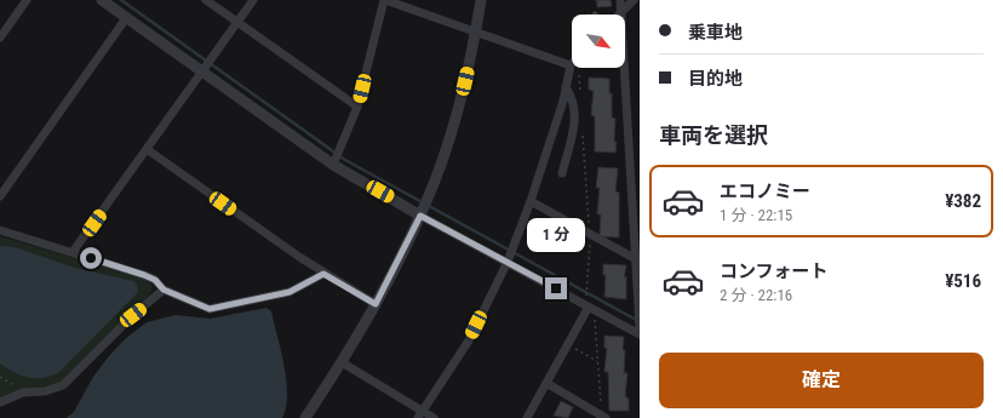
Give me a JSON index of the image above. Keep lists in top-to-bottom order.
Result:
{
  "north": "bottom right",
  "page": {
    "banner": ["乗車地", "目的地"],
    "heading": "車両を選択",
    "list": [
      {
        "name": "エコノミー",
        "note": "1 分 · 22:15",
        "value": "¥382"
      },
      {
        "name": "コンフォート",
        "note": "2 分 · 22:16",
        "value": "¥516"
      }
    ],
    "bubble": "1 分",
    "buttons": "確定"
  }
}
